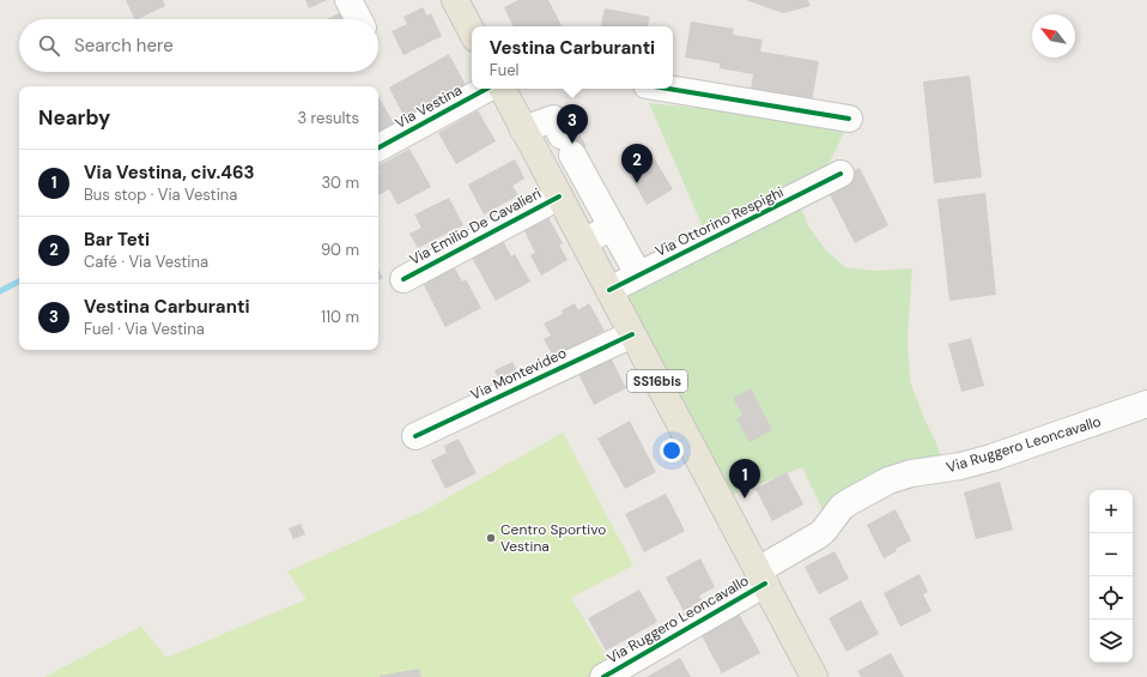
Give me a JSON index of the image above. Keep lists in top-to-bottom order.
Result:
{
  "streets": {
    "main road": ["SS16bis"],
    "street": [
      "Via Vestina",
      "Via Ottorino Respighi",
      "Via Emilio De Cavalieri",
      "Via Montevideo",
      "Via Ruggero Leoncavallo"
    ]
  },
  "crossings": [
    ["Via Ottorino Respighi", "SS16bis"],
    ["Via Emilio De Cavalieri", "SS16bis"],
    ["Via Montevideo", "SS16bis"],
    ["SS16bis", "Via Ruggero Leoncavallo"]
  ],
  "places": ["Centro Sportivo Vestina"],
  "north": "top left",
  "page": {
    "search": "Search here",
    "popup": ["Vestina Carburanti", "Fuel"],
    "heading": ["Nearby", "3 results"],
    "pins": ["3", "2", "1"],
    "list": [
      {
        "mark": "1",
        "name": "Via Vestina, civ.463",
        "note": "Bus stop · Via Vestina",
        "value": "30 m"
      },
      {
        "mark": "2",
        "name": "Bar Teti",
        "note": "Café · Via Vestina",
        "value": "90 m"
      },
      {
        "mark": "3",
        "name": "Vestina Carburanti",
        "note": "Fuel · Via Vestina",
        "value": "110 m"
      }
    ],
    "map_buttons": ["+", "−"]
  }
}
